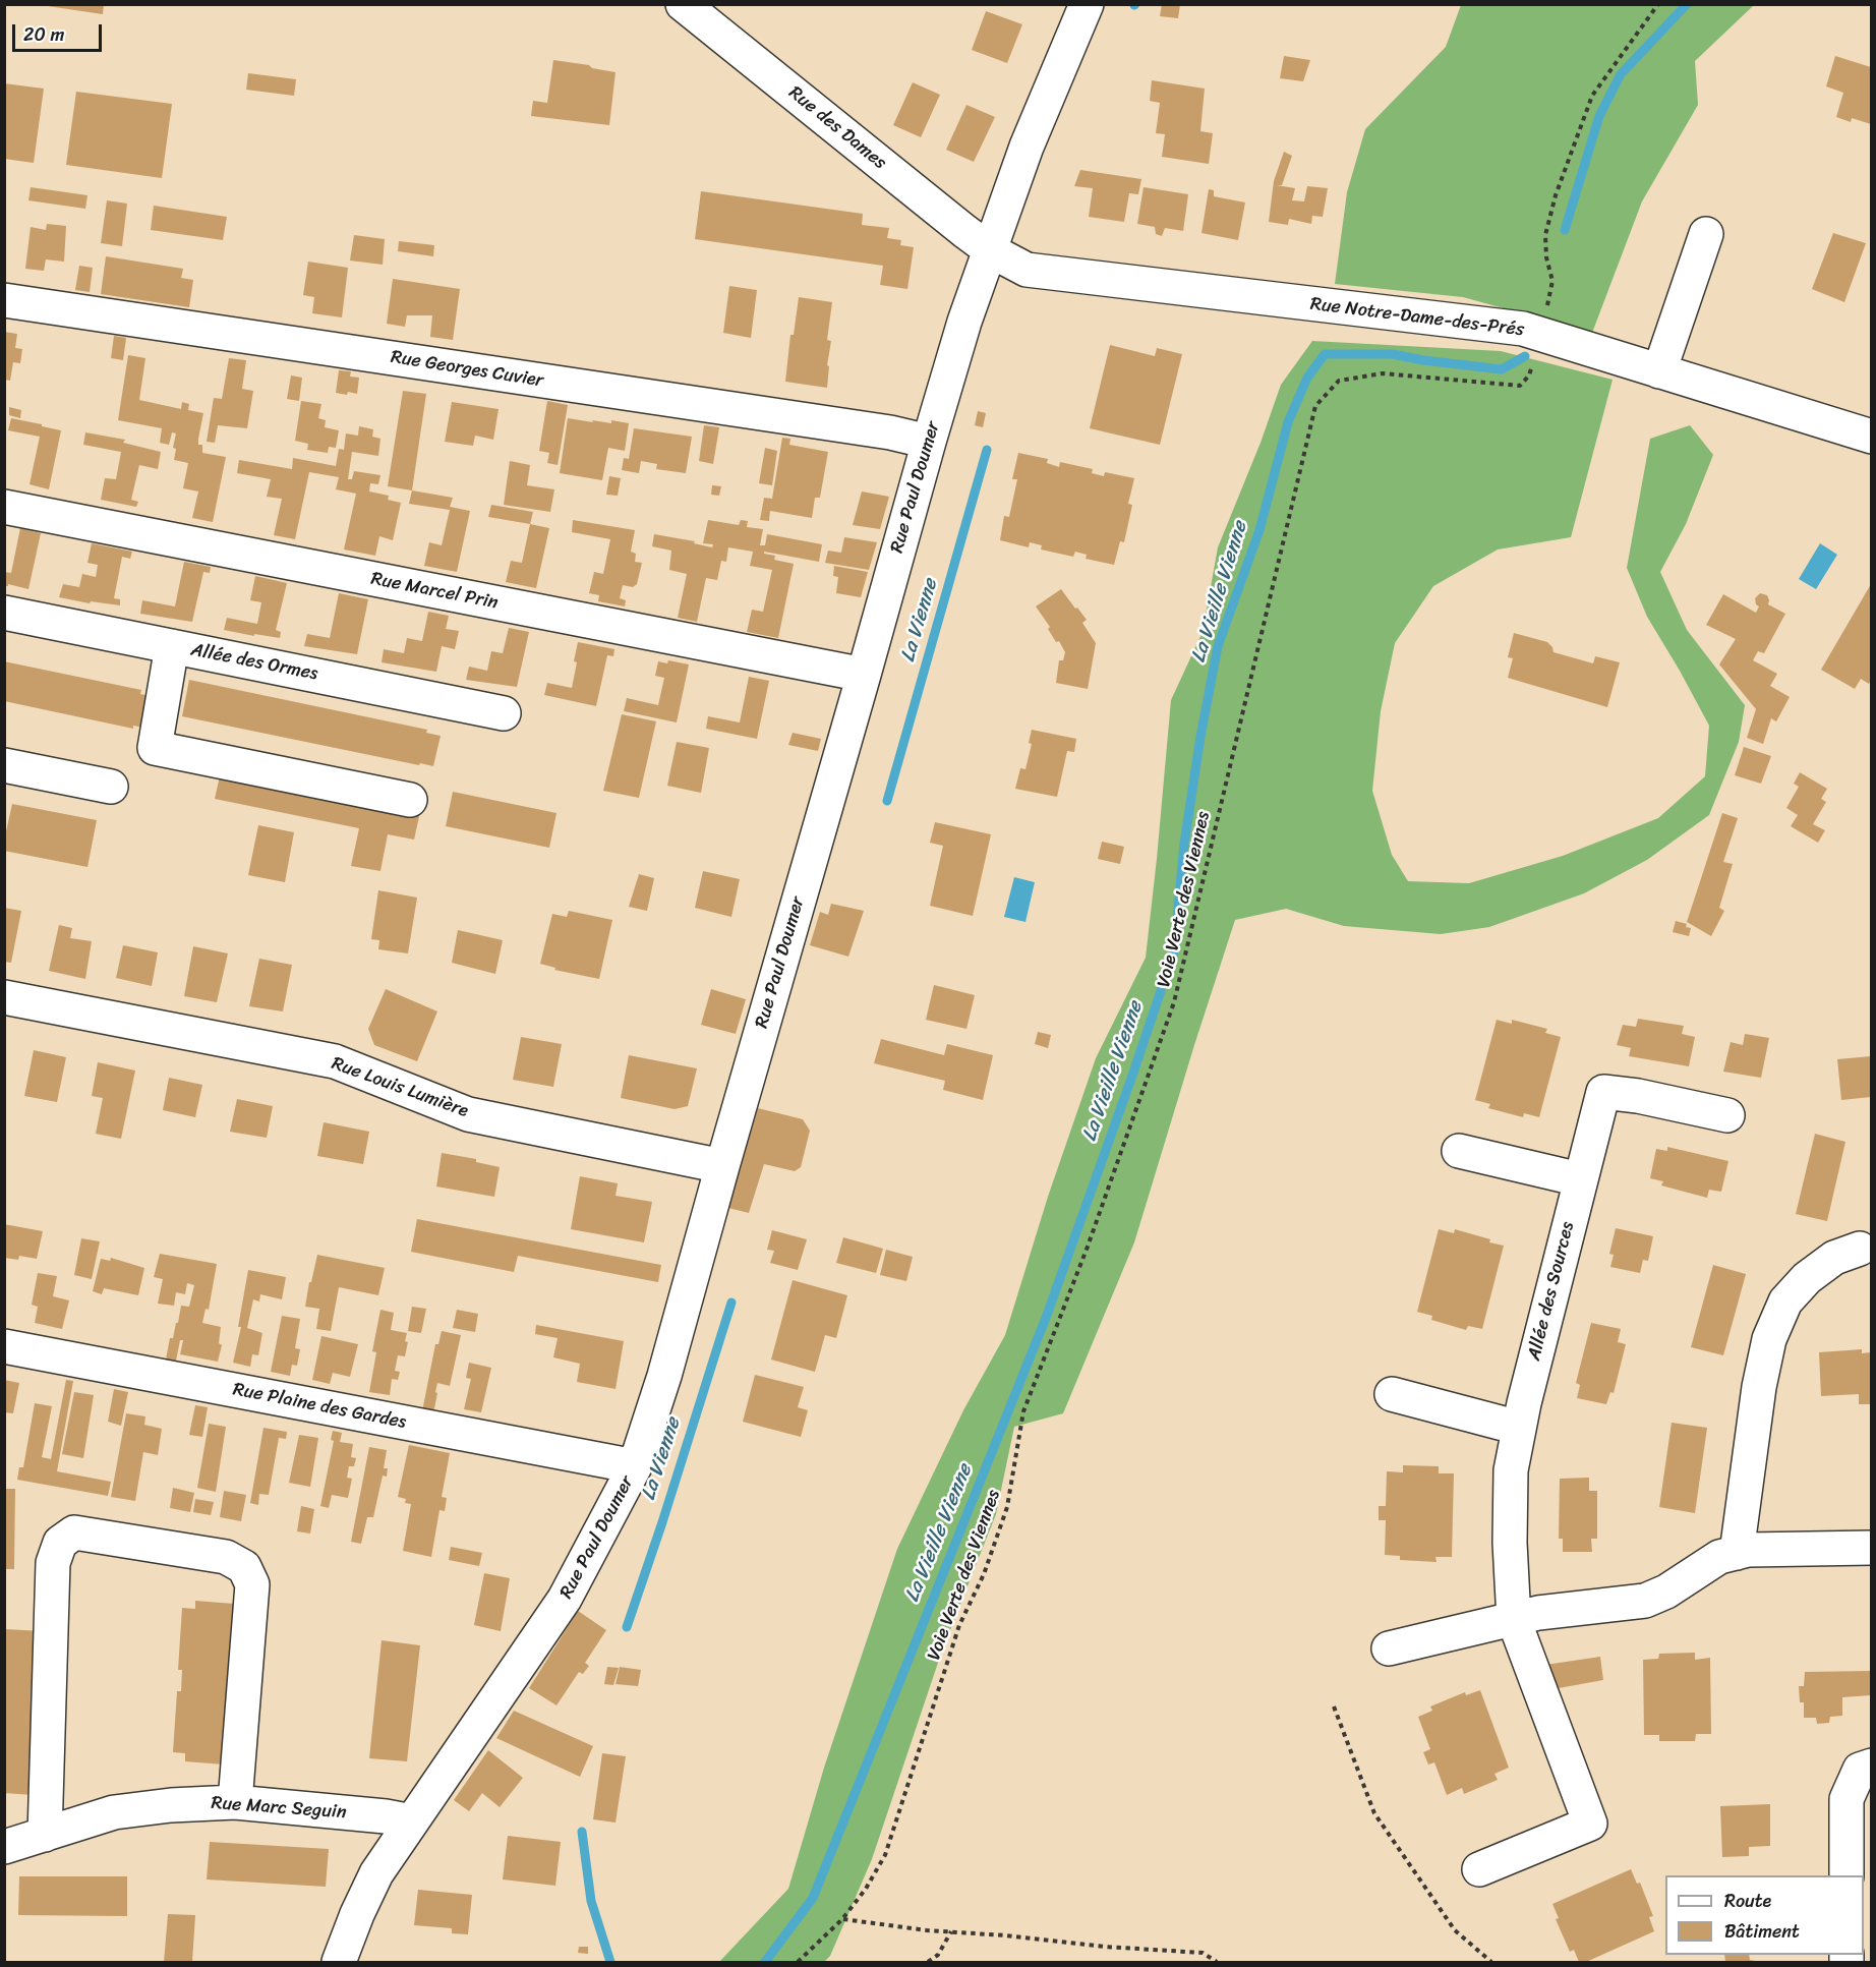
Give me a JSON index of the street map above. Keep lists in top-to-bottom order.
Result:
{
  "streets": {
    "street": [
      "Rue des Dames",
      "Rue Notre-Dame-des-Prés",
      "Rue Georges Cuvier",
      "Rue Paul Doumer",
      "Rue Marcel Prin",
      "Allée des Ormes",
      "Rue Louis Lumière",
      "Allée des Sources",
      "Rue Plaine des Gardes",
      "Rue Marc Seguin"
    ],
    "path": ["Voie Verte des Viennes"]
  },
  "crossings": [
    ["Rue des Dames", "Rue Notre-Dame-des-Prés"],
    ["Rue des Dames", "Rue Paul Doumer"],
    ["Rue Notre-Dame-des-Prés", "Rue Paul Doumer"],
    ["Rue Notre-Dame-des-Prés", "Voie Verte des Viennes"],
    ["Rue Georges Cuvier", "Rue Paul Doumer"],
    ["Rue Paul Doumer", "Rue Marcel Prin"],
    ["Rue Paul Doumer", "Rue Louis Lumière"],
    ["Rue Paul Doumer", "Rue Plaine des Gardes"],
    ["Rue Paul Doumer", "Rue Marc Seguin"]
  ],
  "water": ["La Vieille Vienne", "La Vienne"],
  "legend": ["Route", "Bâtiment"],
  "scale_bar": "20 m"
}
